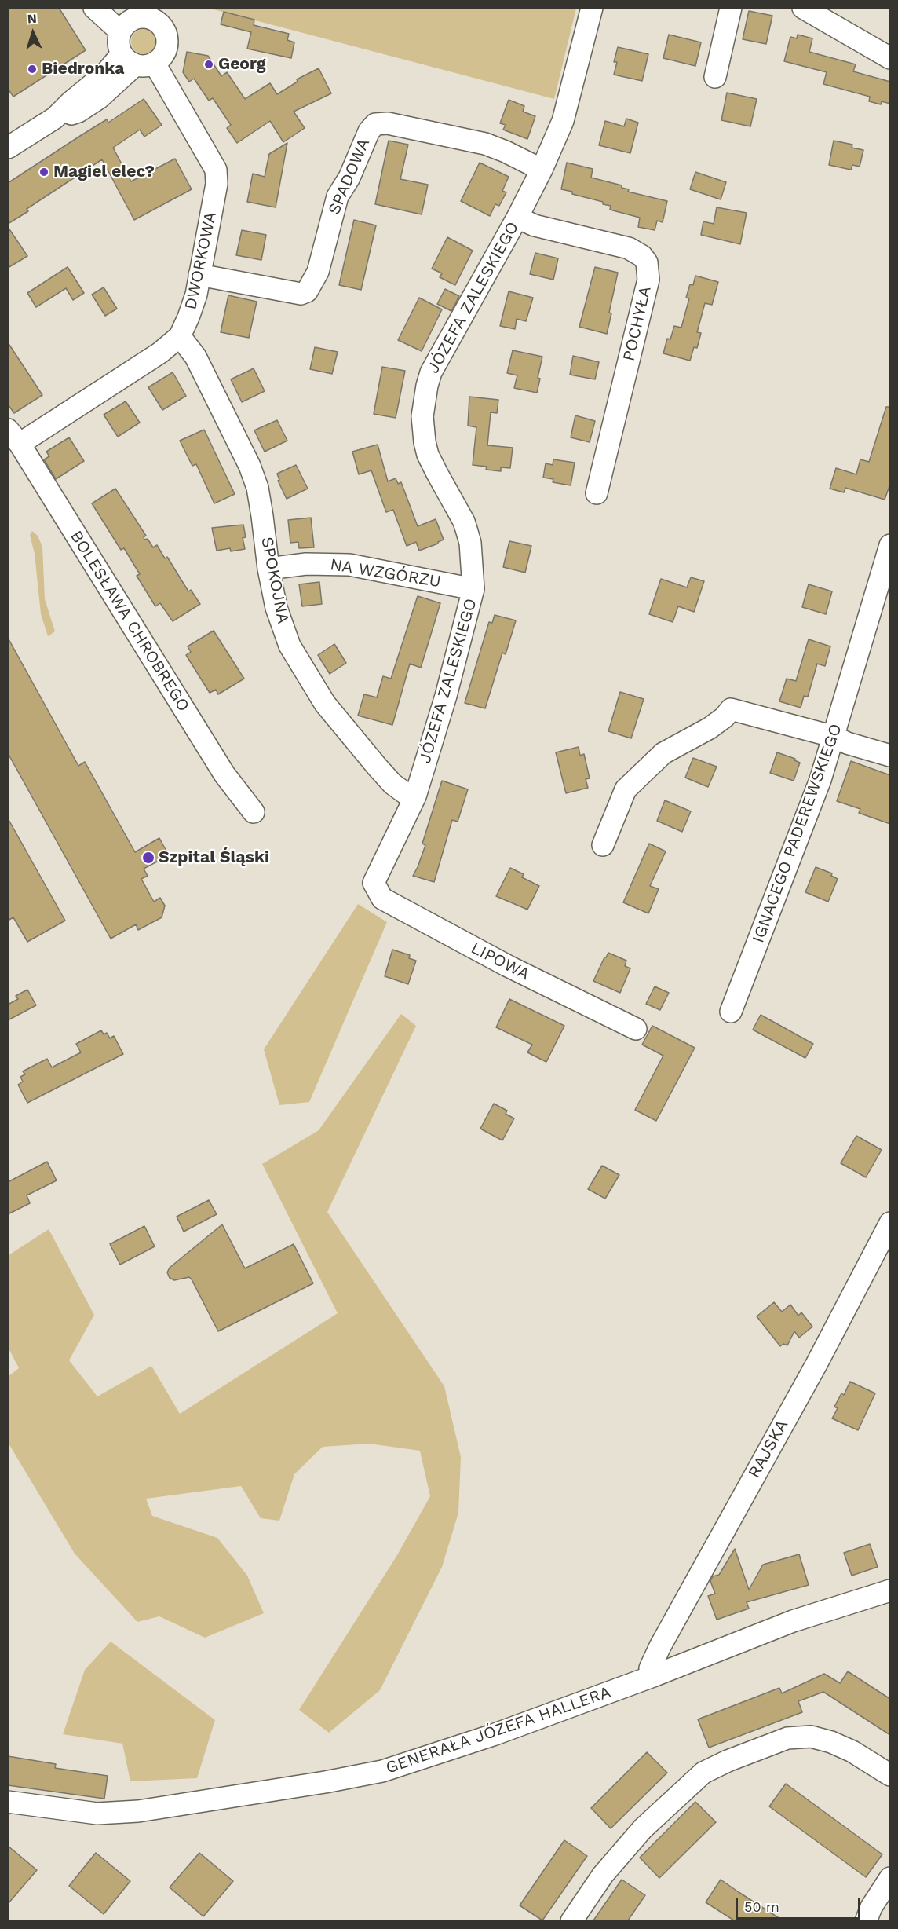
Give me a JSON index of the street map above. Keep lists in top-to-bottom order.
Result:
{
  "streets": {
    "street": [
      "SPADOWA",
      "DWORKOWA",
      "JÓZEFA ZALESKIEGO",
      "POCHYŁA",
      "NA WZGÓRZU",
      "SPOKOJNA",
      "BOLESŁAWA CHROBREGO",
      "IGNACEGO PADEREWSKIEGO",
      "LIPOWA",
      "RAJSKA",
      "GENERAŁA JÓZEFA HALLERA"
    ]
  },
  "crossings": [
    ["SPADOWA", "DWORKOWA"],
    ["SPADOWA", "JÓZEFA ZALESKIEGO"],
    ["DWORKOWA", "SPOKOJNA"],
    ["DWORKOWA", "BOLESŁAWA CHROBREGO"],
    ["JÓZEFA ZALESKIEGO", "POCHYŁA"],
    ["JÓZEFA ZALESKIEGO", "NA WZGÓRZU"],
    ["JÓZEFA ZALESKIEGO", "SPOKOJNA"],
    ["JÓZEFA ZALESKIEGO", "LIPOWA"],
    ["NA WZGÓRZU", "SPOKOJNA"],
    ["RAJSKA", "GENERAŁA JÓZEFA HALLERA"]
  ],
  "places": [
    "Georg",
    "Biedronka",
    "Magiel elec?",
    "Szpital Śląski"
  ],
  "scale_bar": "50 m",
  "north": "top"
}
